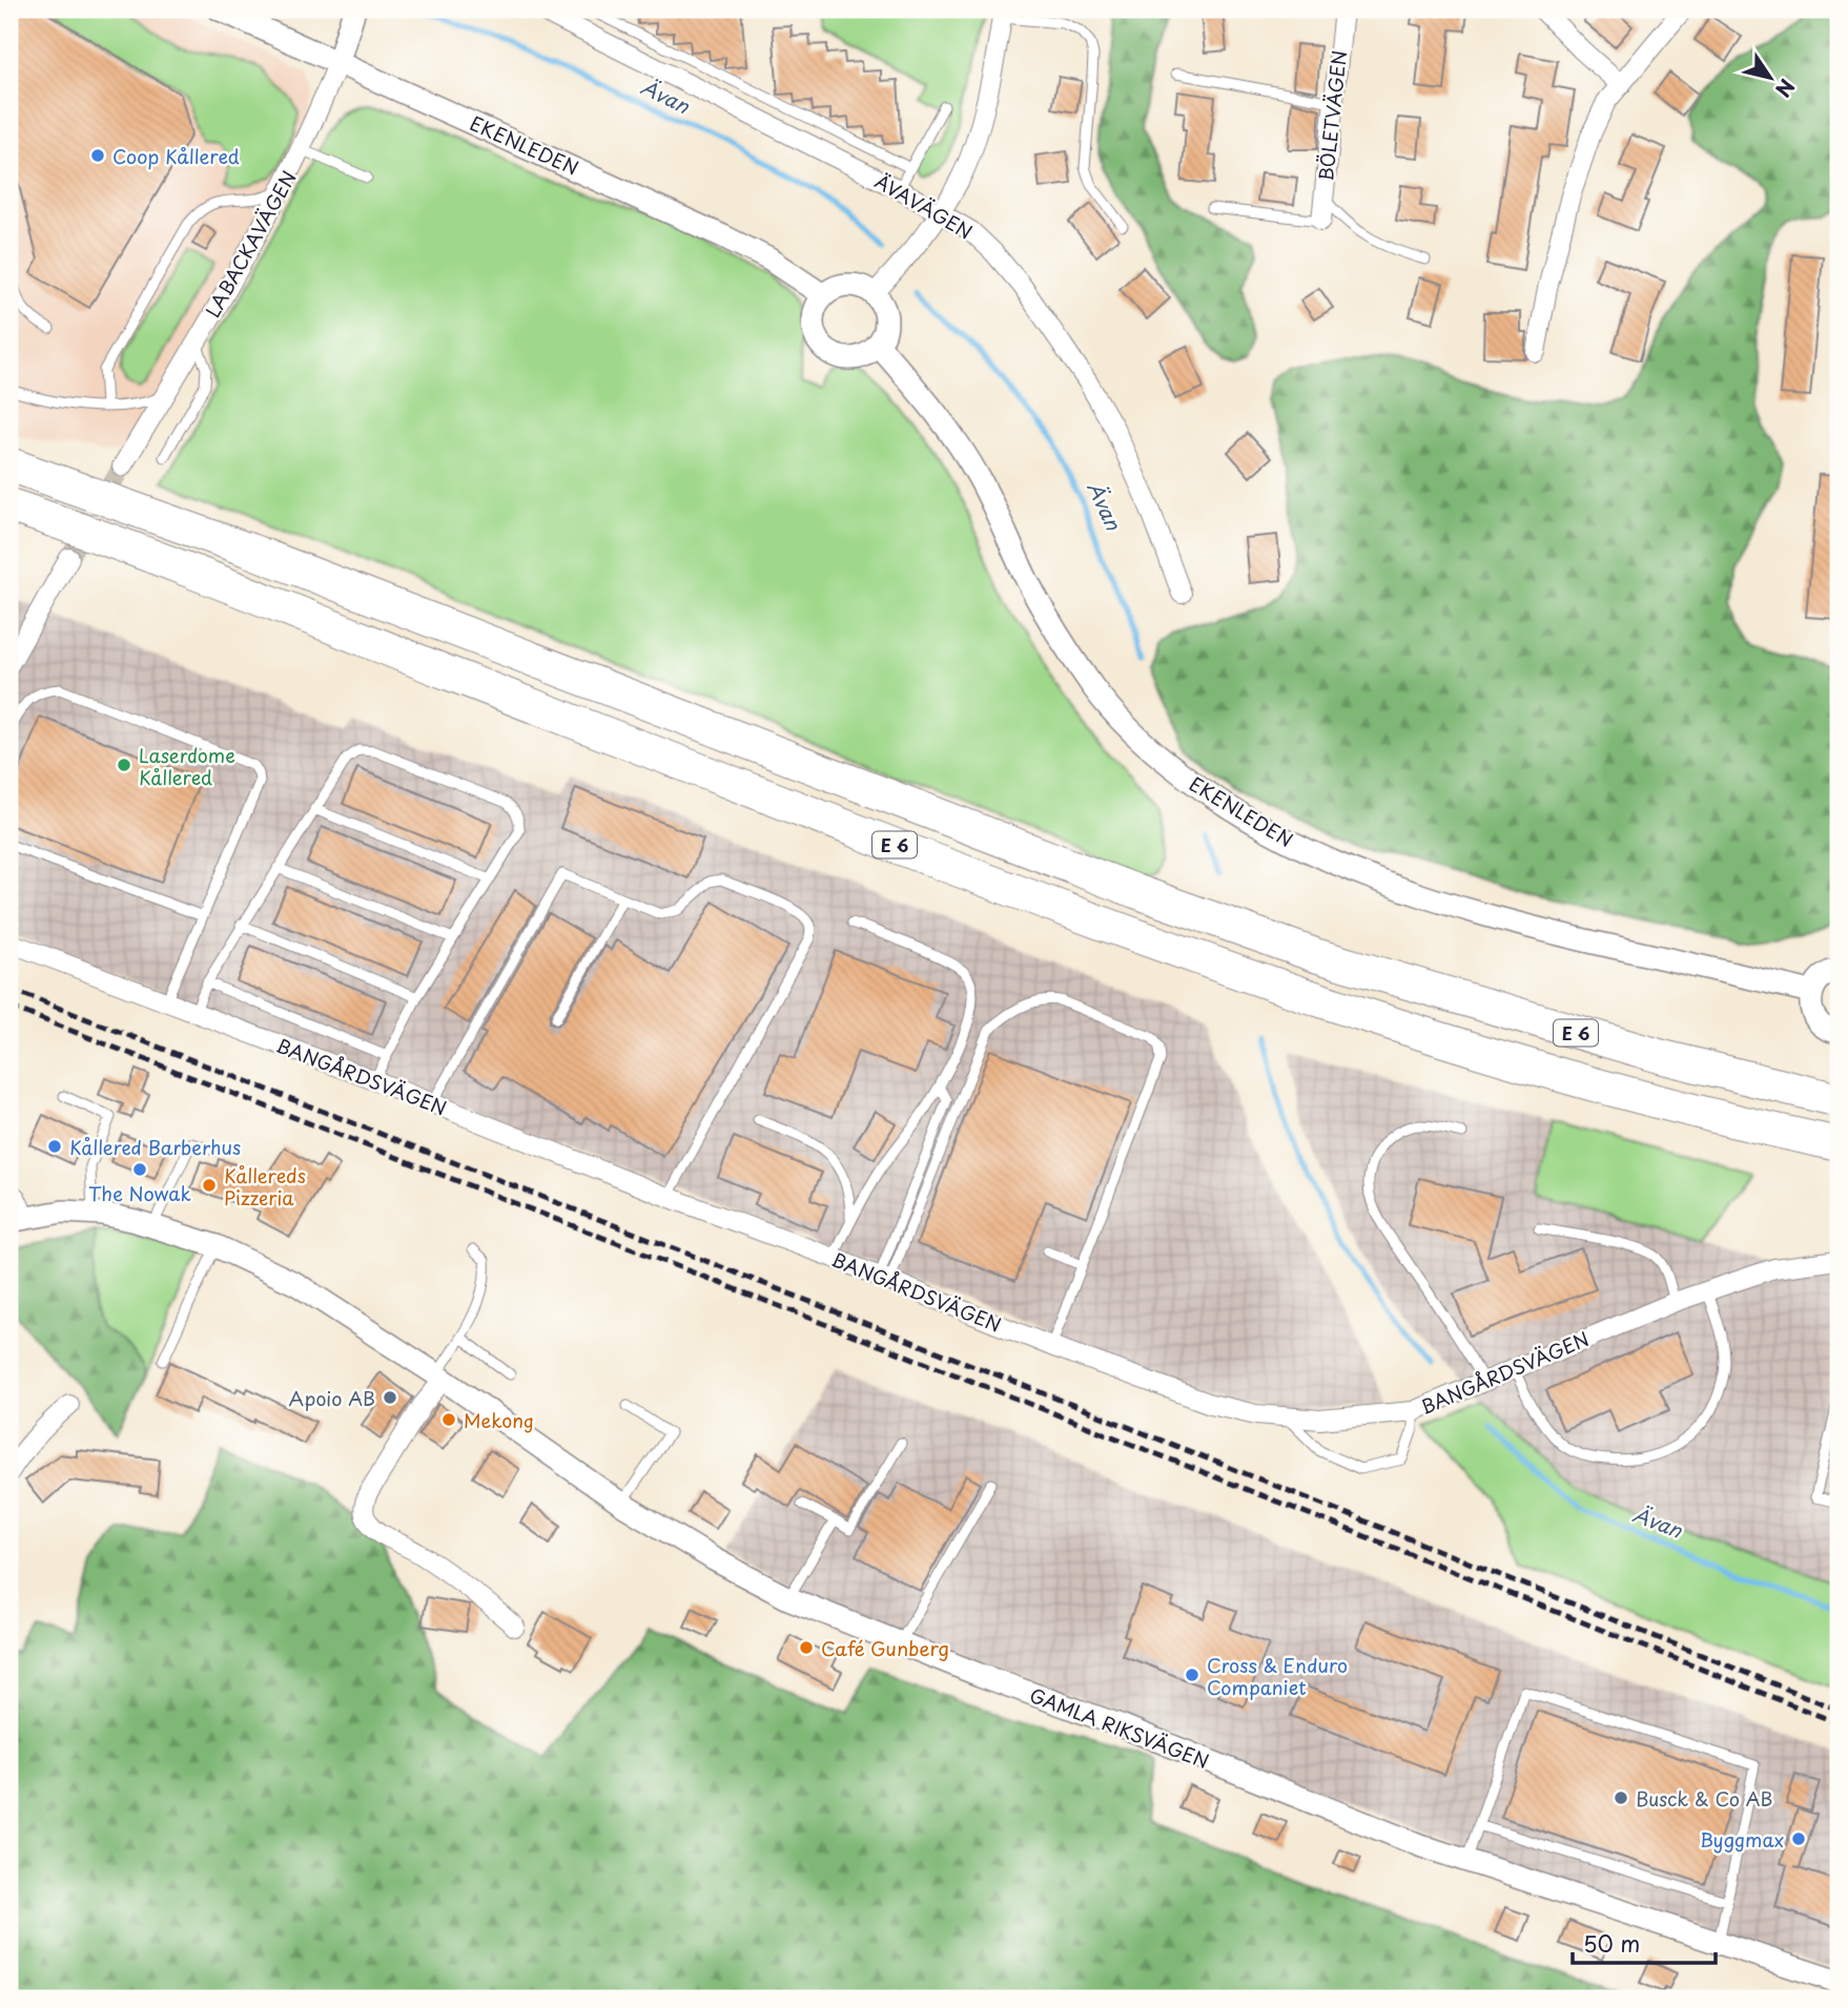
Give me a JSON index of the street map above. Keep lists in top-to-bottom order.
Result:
{
  "streets": {
    "highway": ["E 6"],
    "street": [
      "BÖLETVÄGEN",
      "EKENLEDEN",
      "ÄVAVÄGEN",
      "LABACKAVÄGEN",
      "BANGÅRDSVÄGEN",
      "GAMLA RIKSVÄGEN"
    ]
  },
  "crossings": [
    ["EKENLEDEN", "LABACKAVÄGEN"]
  ],
  "water": ["Ävan"],
  "places": [
    "Coop Kållered",
    "Laserdome Kållered",
    "Kållered Barberhus",
    "The Nowak",
    "Kållereds Pizzeria",
    "Apoio AB",
    "Mekong",
    "Café Gunberg",
    "Cross & Enduro Companiet",
    "Busck & Co AB",
    "Byggmax"
  ],
  "scale_bar": "50 m",
  "north": "bottom right"
}
